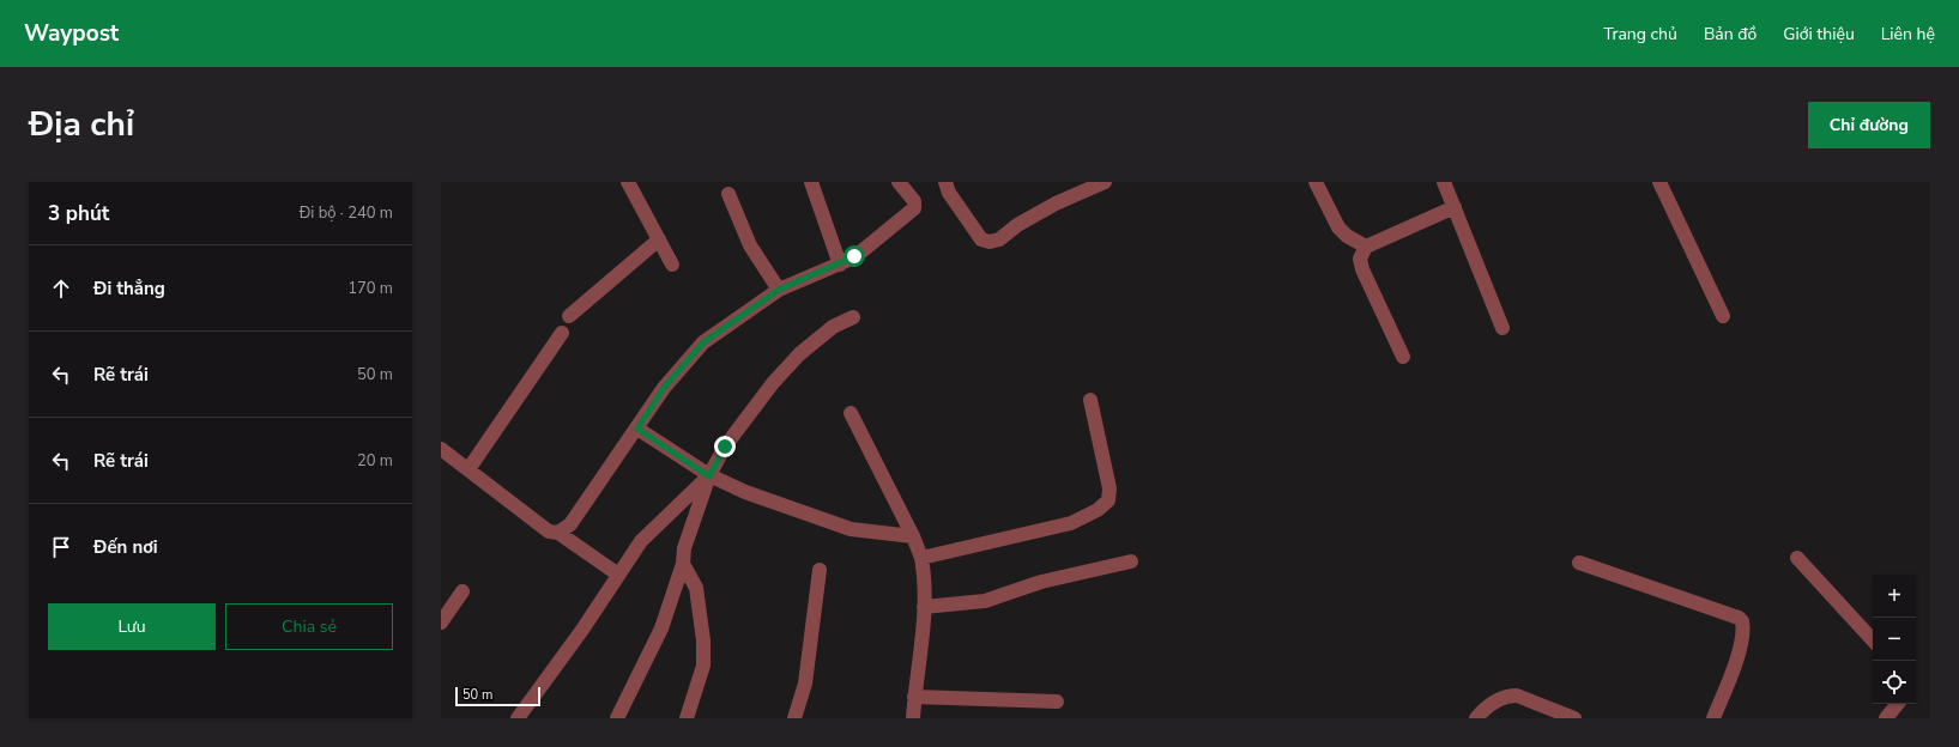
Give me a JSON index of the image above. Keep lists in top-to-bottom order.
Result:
{
  "scale_bar": "50 m",
  "page": {
    "header": "Waypost",
    "nav": [
      "Trang chủ",
      "Bản đồ",
      "Giới thiệu",
      "Liên hệ"
    ],
    "title": "Địa chỉ",
    "buttons": [
      "Chỉ đường",
      ["Lưu", "Chia sẻ"]
    ],
    "heading": ["3 phút", "Đi bộ · 240 m"],
    "list": [
      ["Đi thẳng", "170 m"],
      ["Rẽ trái", "50 m"],
      ["Rẽ trái", "20 m"],
      "Đến nơi"
    ],
    "map_buttons": ["+", "−"],
    "scale": "50 m"
  }
}
